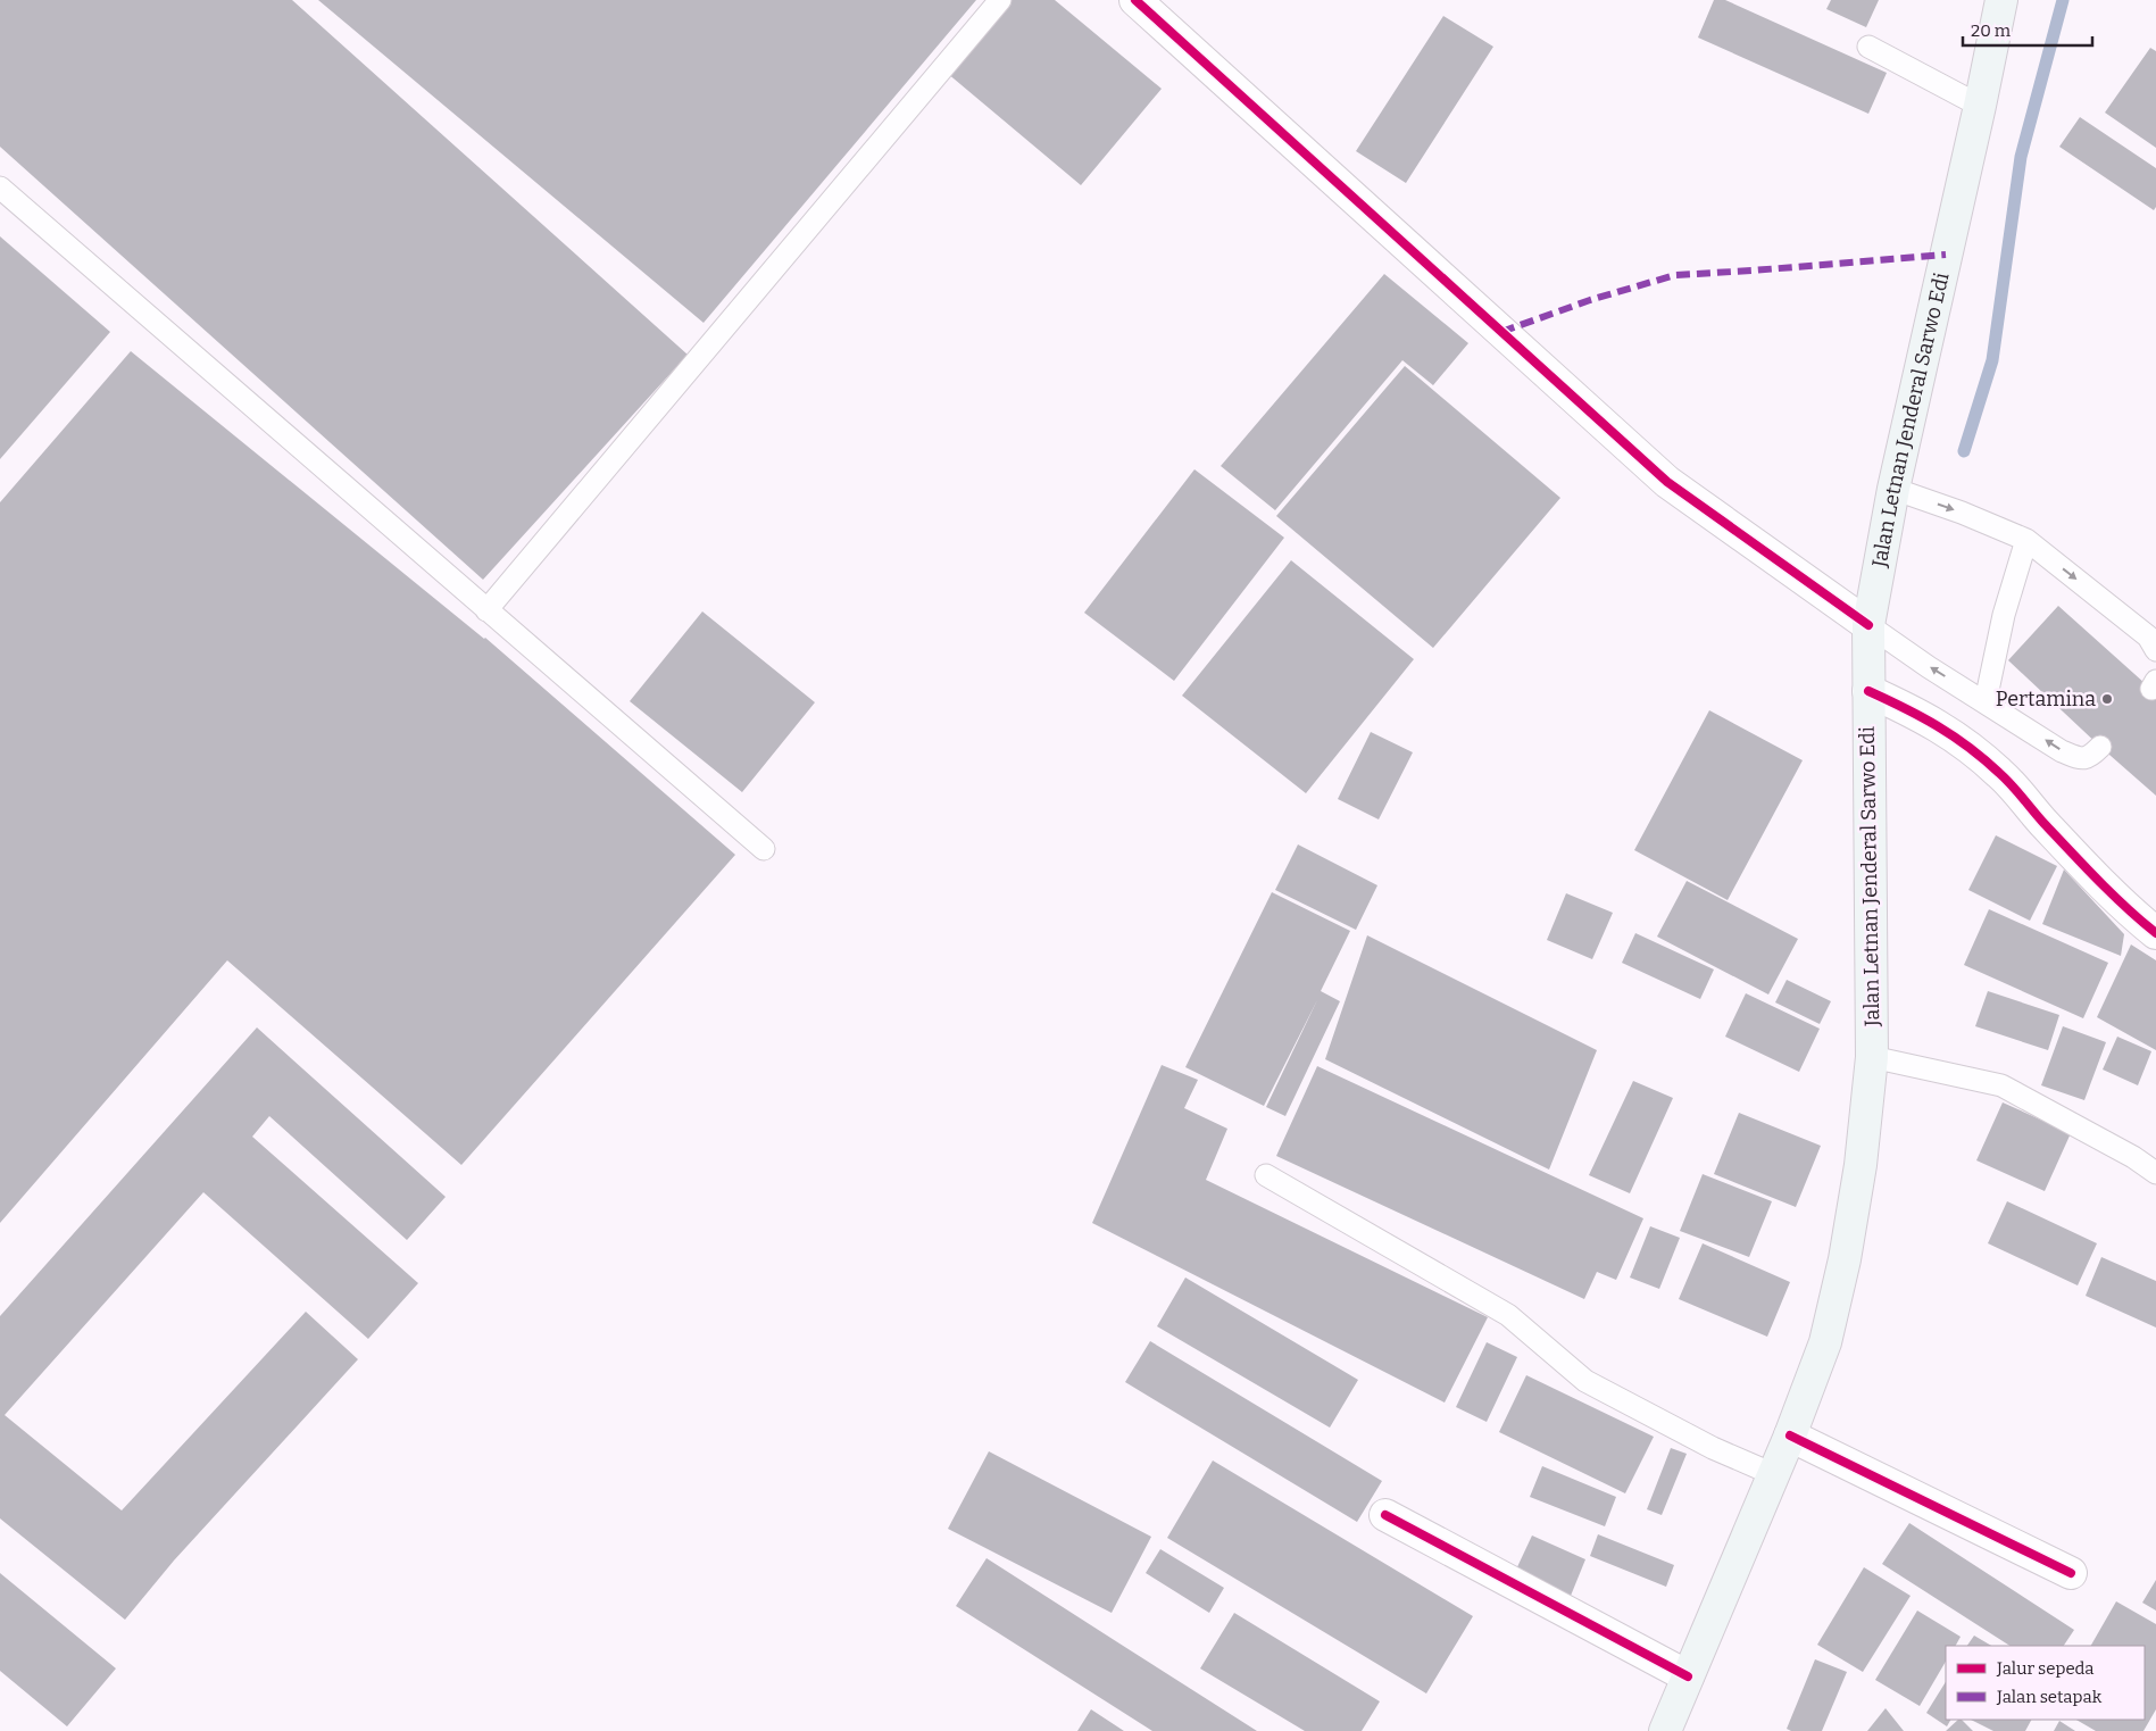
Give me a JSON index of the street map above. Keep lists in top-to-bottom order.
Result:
{
  "streets": {
    "main road": ["Jalan Letnan Jenderal Sarwo Edi"]
  },
  "places": ["Pertamina"],
  "legend": ["Jalur sepeda", "Jalan setapak"],
  "scale_bar": "20 m"
}
